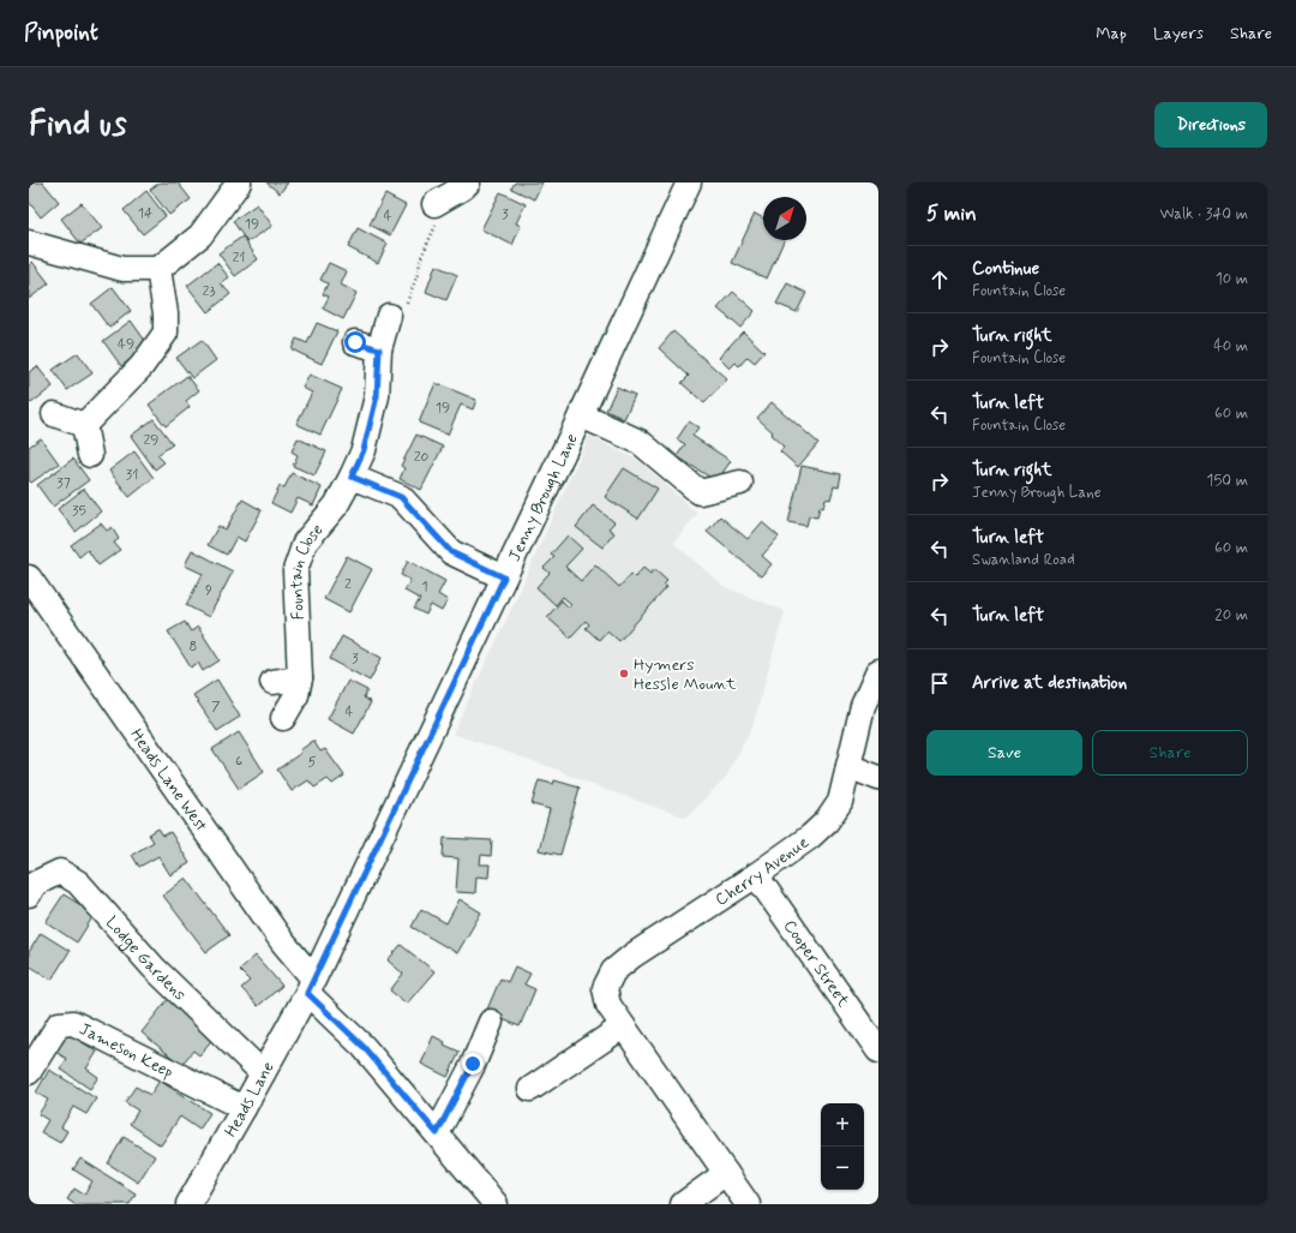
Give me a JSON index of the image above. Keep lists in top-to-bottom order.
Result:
{
  "streets": {
    "street": [
      "Jenny Brough Lane",
      "Fountain Close",
      "Heads Lane West",
      "Cherry Avenue",
      "Lodge Gardens",
      "Cooper Street",
      "Jameson Keep",
      "Heads Lane"
    ]
  },
  "crossings": [
    ["Jenny Brough Lane", "Heads Lane West"],
    ["Jenny Brough Lane", "Heads Lane"],
    ["Heads Lane West", "Heads Lane"],
    ["Cherry Avenue", "Cooper Street"],
    ["Lodge Gardens", "Heads Lane"],
    ["Jameson Keep", "Heads Lane"]
  ],
  "places": ["Hymers Hessle Mount"],
  "house_numbers": [
    "14",
    "3",
    "4",
    "19",
    "21",
    "23",
    "49",
    "19",
    "29",
    "20",
    "31",
    "37",
    "35",
    "2",
    "1",
    "9",
    "8",
    "3",
    "7",
    "4",
    "6",
    "5"
  ],
  "north": "top right",
  "page": {
    "header": "Pinpoint",
    "nav": ["Map", "Layers", "Share"],
    "buttons": [
      "Directions",
      ["Save", "Share"]
    ],
    "title": "Find us",
    "heading": ["5 min", "Walk · 340 m"],
    "list": [
      ["Continue", "Fountain Close", "10 m"],
      ["Turn right", "Fountain Close", "40 m"],
      ["Turn left", "Fountain Close", "60 m"],
      ["Turn right", "Jenny Brough Lane", "150 m"],
      ["Turn left", "Swanland Road", "60 m"],
      ["Turn left", "20 m"],
      "Arrive at destination"
    ],
    "map_buttons": ["+", "−"]
  }
}
